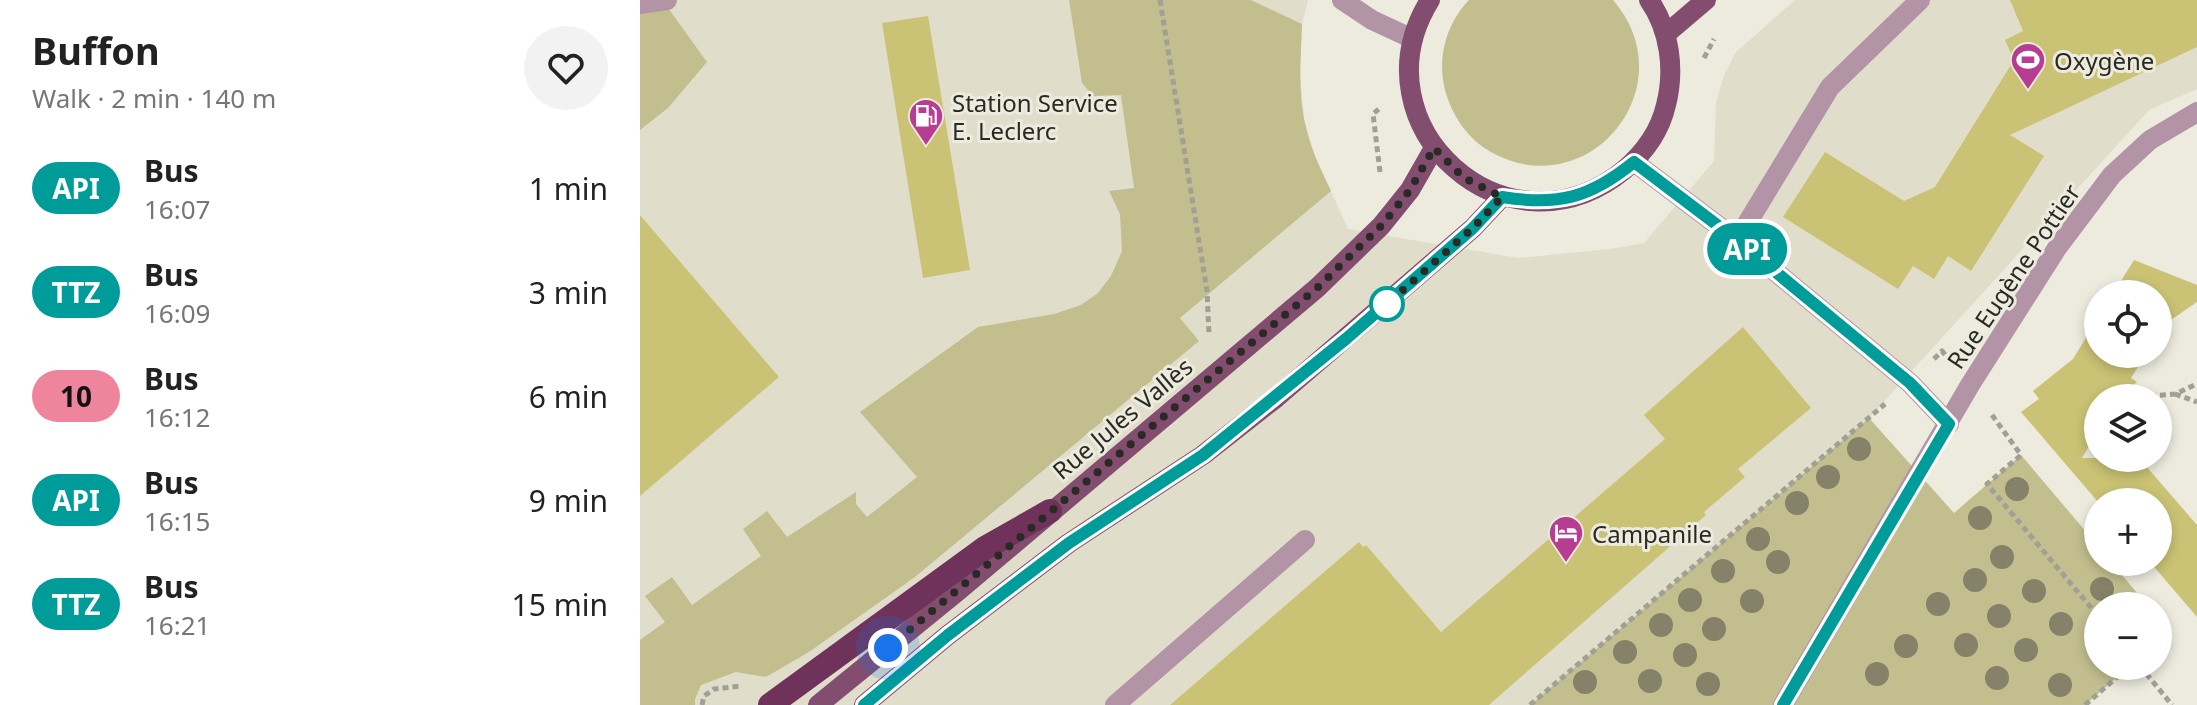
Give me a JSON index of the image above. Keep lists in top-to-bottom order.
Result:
{
  "streets": {
    "main road": ["Rue Jules Vallès"],
    "street": ["Rue Eugène Pottier"]
  },
  "places": {
    "sports": ["Oxygène"],
    "fuel station": ["Station Service E. Leclerc"],
    "hotel": ["Campanile"]
  },
  "lines": ["bus line API"],
  "page": {
    "heading": ["Buffon", "Walk · 2 min · 140 m"],
    "on_map": "API",
    "list": [
      {
        "mark": "API",
        "name": "Bus",
        "note": "16:07",
        "value": "1 min"
      },
      {
        "mark": "TTZ",
        "name": "Bus",
        "note": "16:09",
        "value": "3 min"
      },
      {
        "mark": "10",
        "name": "Bus",
        "note": "16:12",
        "value": "6 min"
      },
      {
        "mark": "API",
        "name": "Bus",
        "note": "16:15",
        "value": "9 min"
      },
      {
        "mark": "TTZ",
        "name": "Bus",
        "note": "16:21",
        "value": "15 min"
      }
    ],
    "map_buttons": ["+", "−"]
  }
}
